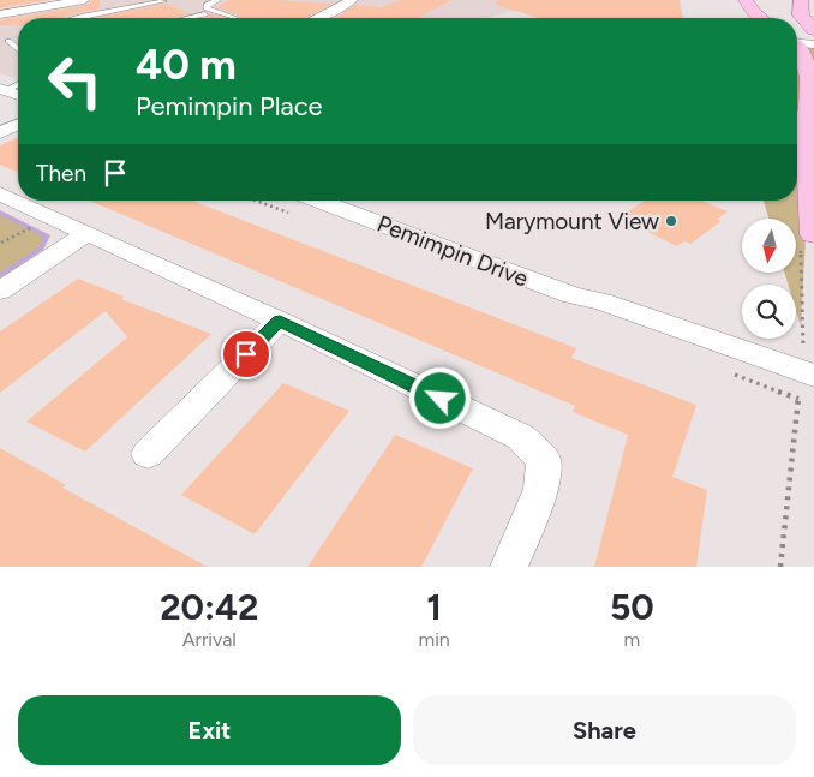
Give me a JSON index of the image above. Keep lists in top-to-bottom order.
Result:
{
  "streets": {
    "street": ["Pemimpin Drive"]
  },
  "places": ["Marymount View"],
  "north": "bottom",
  "page": {
    "turn": ["40 m", "Pemimpin Place"],
    "then": "Then",
    "eta": [
      "20:42",
      "Arrival",
      "1",
      "min",
      "50",
      "m"
    ],
    "buttons": ["Exit", "Share"]
  }
}
